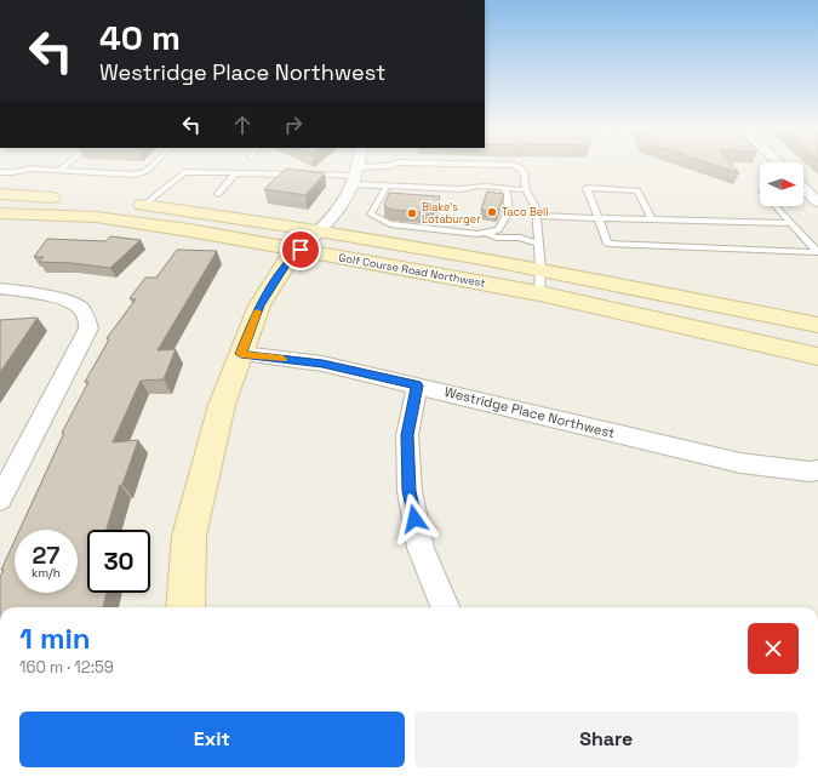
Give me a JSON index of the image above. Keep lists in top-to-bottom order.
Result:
{
  "streets": {
    "main road": ["Golf Course Road Northwest"],
    "street": ["Westridge Place Northwest"]
  },
  "places": ["Taco Bell", "Blake's Lotaburger"],
  "north": "right",
  "page": {
    "turn": ["40 m", "Westridge Place Northwest"],
    "speed": "27 km/h",
    "limit": "30",
    "heading": ["1 min", "160 m · 12:59"],
    "buttons": ["Exit", "Share"]
  }
}
